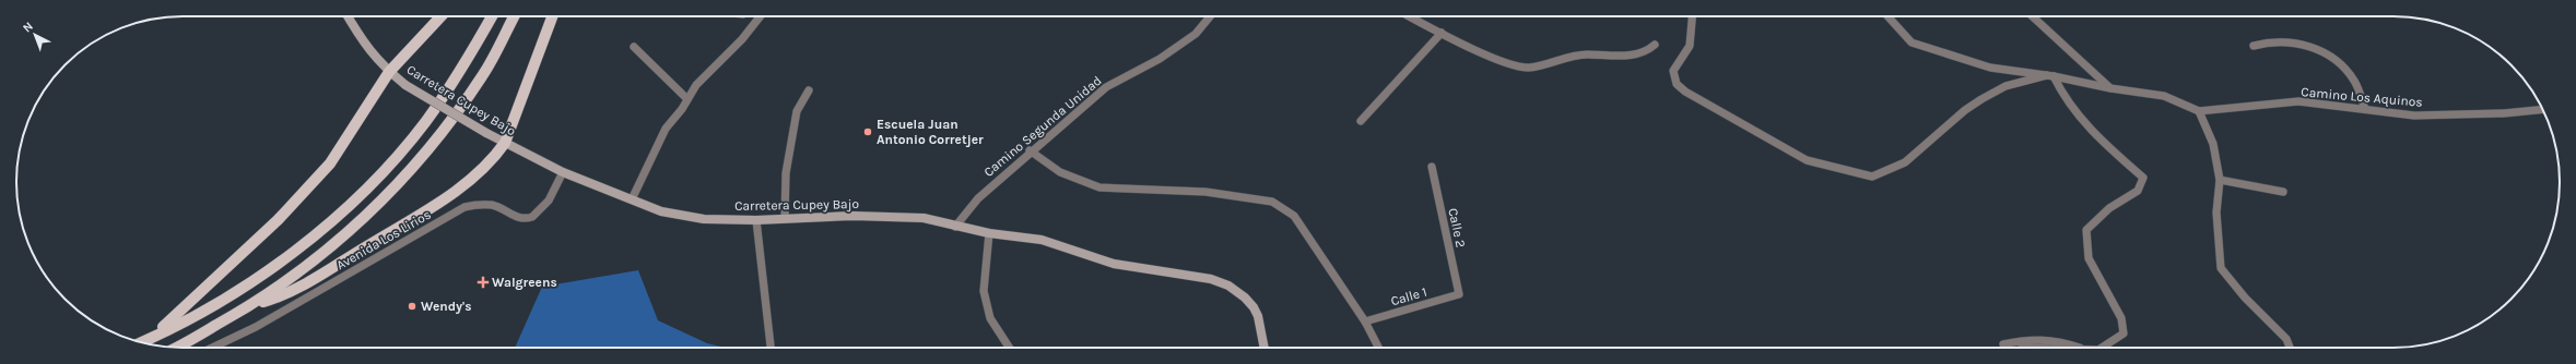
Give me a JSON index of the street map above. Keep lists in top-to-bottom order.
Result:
{
  "streets": {
    "street": [
      "Camino Los Aquinos",
      "Carretera Cupey Bajo",
      "Camino Segunda Unidad",
      "Calle 2",
      "Avenida Los Lirios",
      "Calle 1"
    ]
  },
  "crossings": [
    ["Carretera Cupey Bajo", "Camino Segunda Unidad"],
    ["Carretera Cupey Bajo", "Avenida Los Lirios"],
    ["Calle 2", "Calle 1"]
  ],
  "places": {
    "other": ["Escuela Juan Antonio Corretjer", "Wendy's"],
    "health": ["Walgreens"]
  },
  "north": "top left"
}
